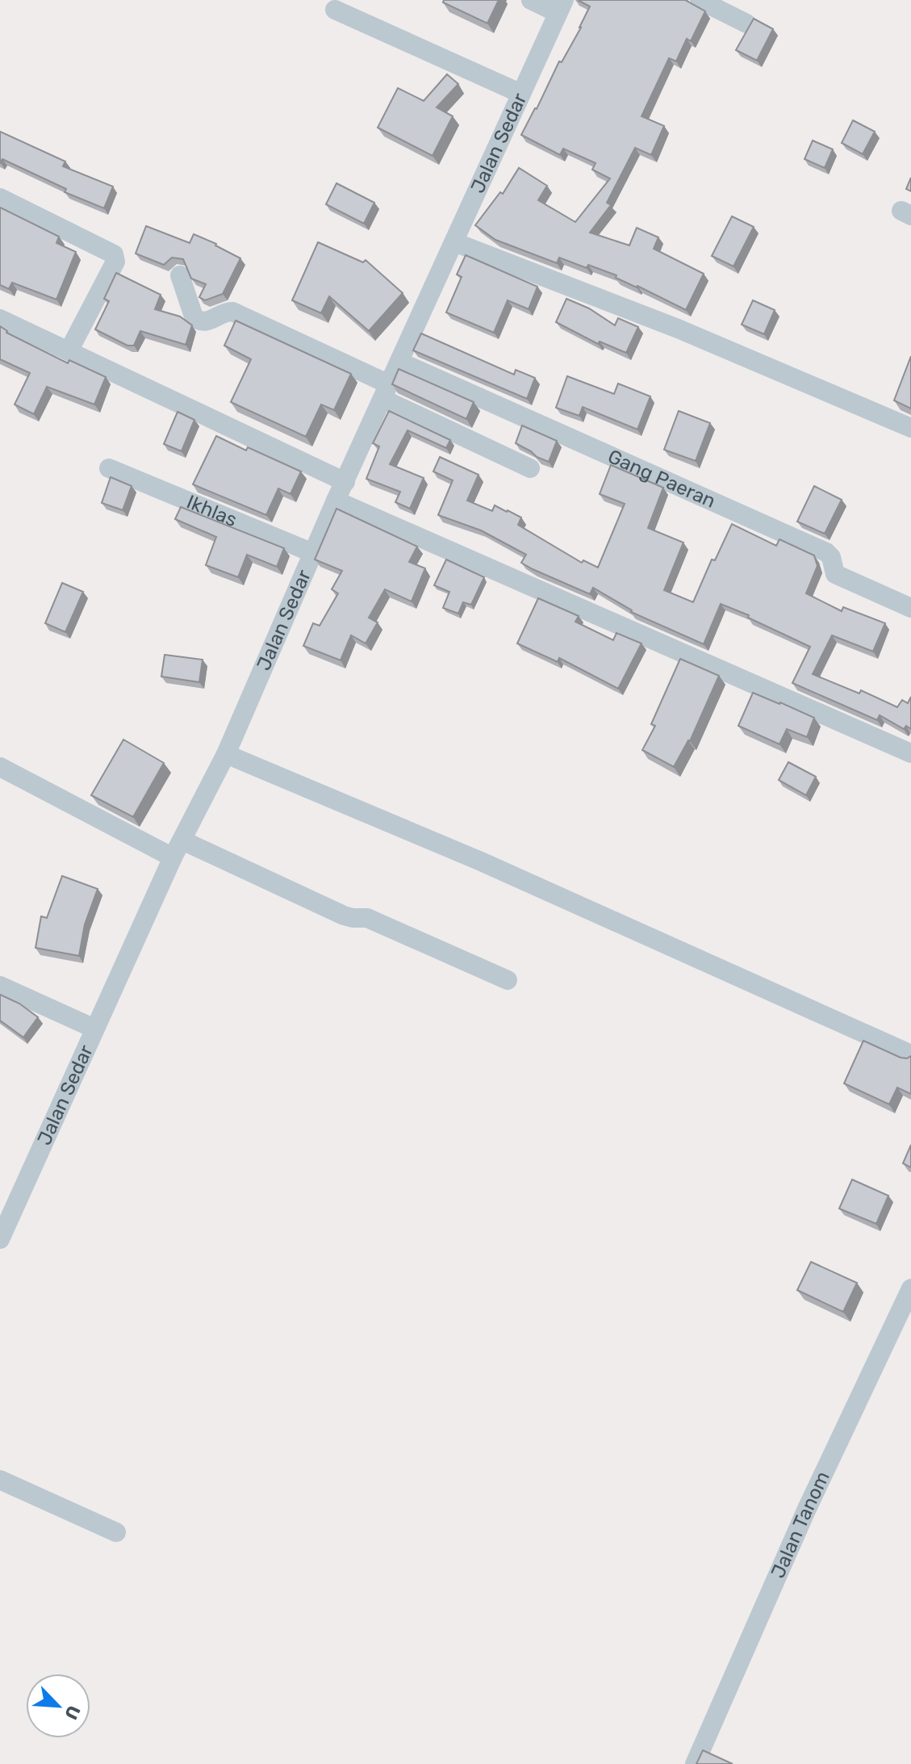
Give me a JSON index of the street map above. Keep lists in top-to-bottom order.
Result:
{
  "streets": {
    "street": [
      "Jalan Sedar",
      "Gang Paeran",
      "Ikhlas",
      "Jalan Tanom"
    ]
  },
  "crossings": [
    ["Jalan Sedar", "Gang Paeran"],
    ["Jalan Sedar", "Ikhlas"]
  ],
  "north": "bottom right"
}
